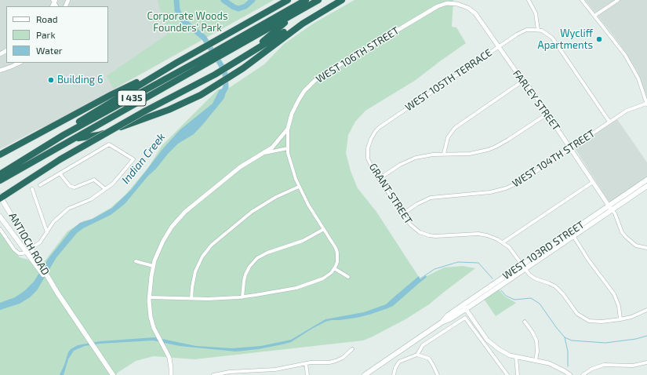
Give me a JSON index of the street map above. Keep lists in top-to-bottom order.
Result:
{
  "streets": {
    "highway": ["I 435"],
    "main road": ["ANTIOCH ROAD", "WEST 103RD STREET"],
    "street": [
      "WEST 106TH STREET",
      "WEST 105TH TERRACE",
      "FARLEY STREET",
      "WEST 104TH STREET",
      "GRANT STREET"
    ]
  },
  "crossings": [
    ["WEST 106TH STREET", "FARLEY STREET"],
    ["WEST 105TH TERRACE", "FARLEY STREET"],
    ["WEST 105TH TERRACE", "GRANT STREET"],
    ["FARLEY STREET", "WEST 104TH STREET"],
    ["FARLEY STREET", "WEST 103RD STREET"],
    ["WEST 104TH STREET", "GRANT STREET"],
    ["GRANT STREET", "WEST 103RD STREET"]
  ],
  "water": ["Indian Creek"],
  "parks": ["Corporate Woods Founders' Park"],
  "places": ["Wycliff Apartments", "Building 6"],
  "legend": ["Road", "Park", "Water"]
}
